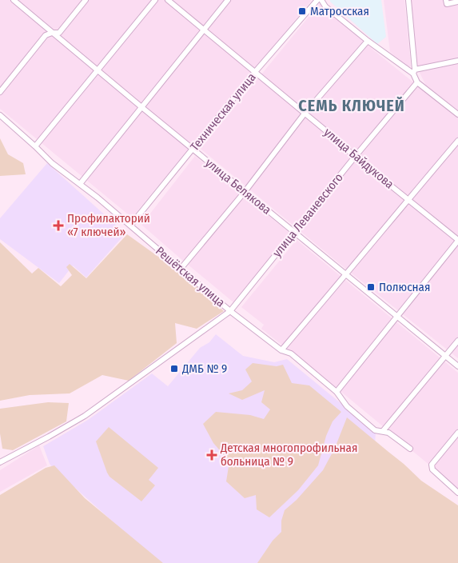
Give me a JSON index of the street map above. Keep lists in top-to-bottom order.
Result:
{
  "streets": {
    "street": [
      "Техническая улица",
      "улица Байдукова",
      "улица Белякова",
      "улица Леваневского",
      "Решётская улица"
    ]
  },
  "crossings": [
    ["Техническая улица", "улица Байдукова"],
    ["Техническая улица", "улица Белякова"],
    ["Техническая улица", "Решётская улица"],
    ["улица Байдукова", "улица Леваневского"],
    ["улица Белякова", "улица Леваневского"],
    ["улица Леваневского", "Решётская улица"]
  ],
  "districts": ["СЕМЬ КЛЮЧЕЙ"],
  "places": {
    "transit": ["Матросская", "Полюсная", "ДМБ № 9"],
    "health": ["Профилакторий «7 ключей»", "Детская многопрофильная больница № 9"]
  }
}
